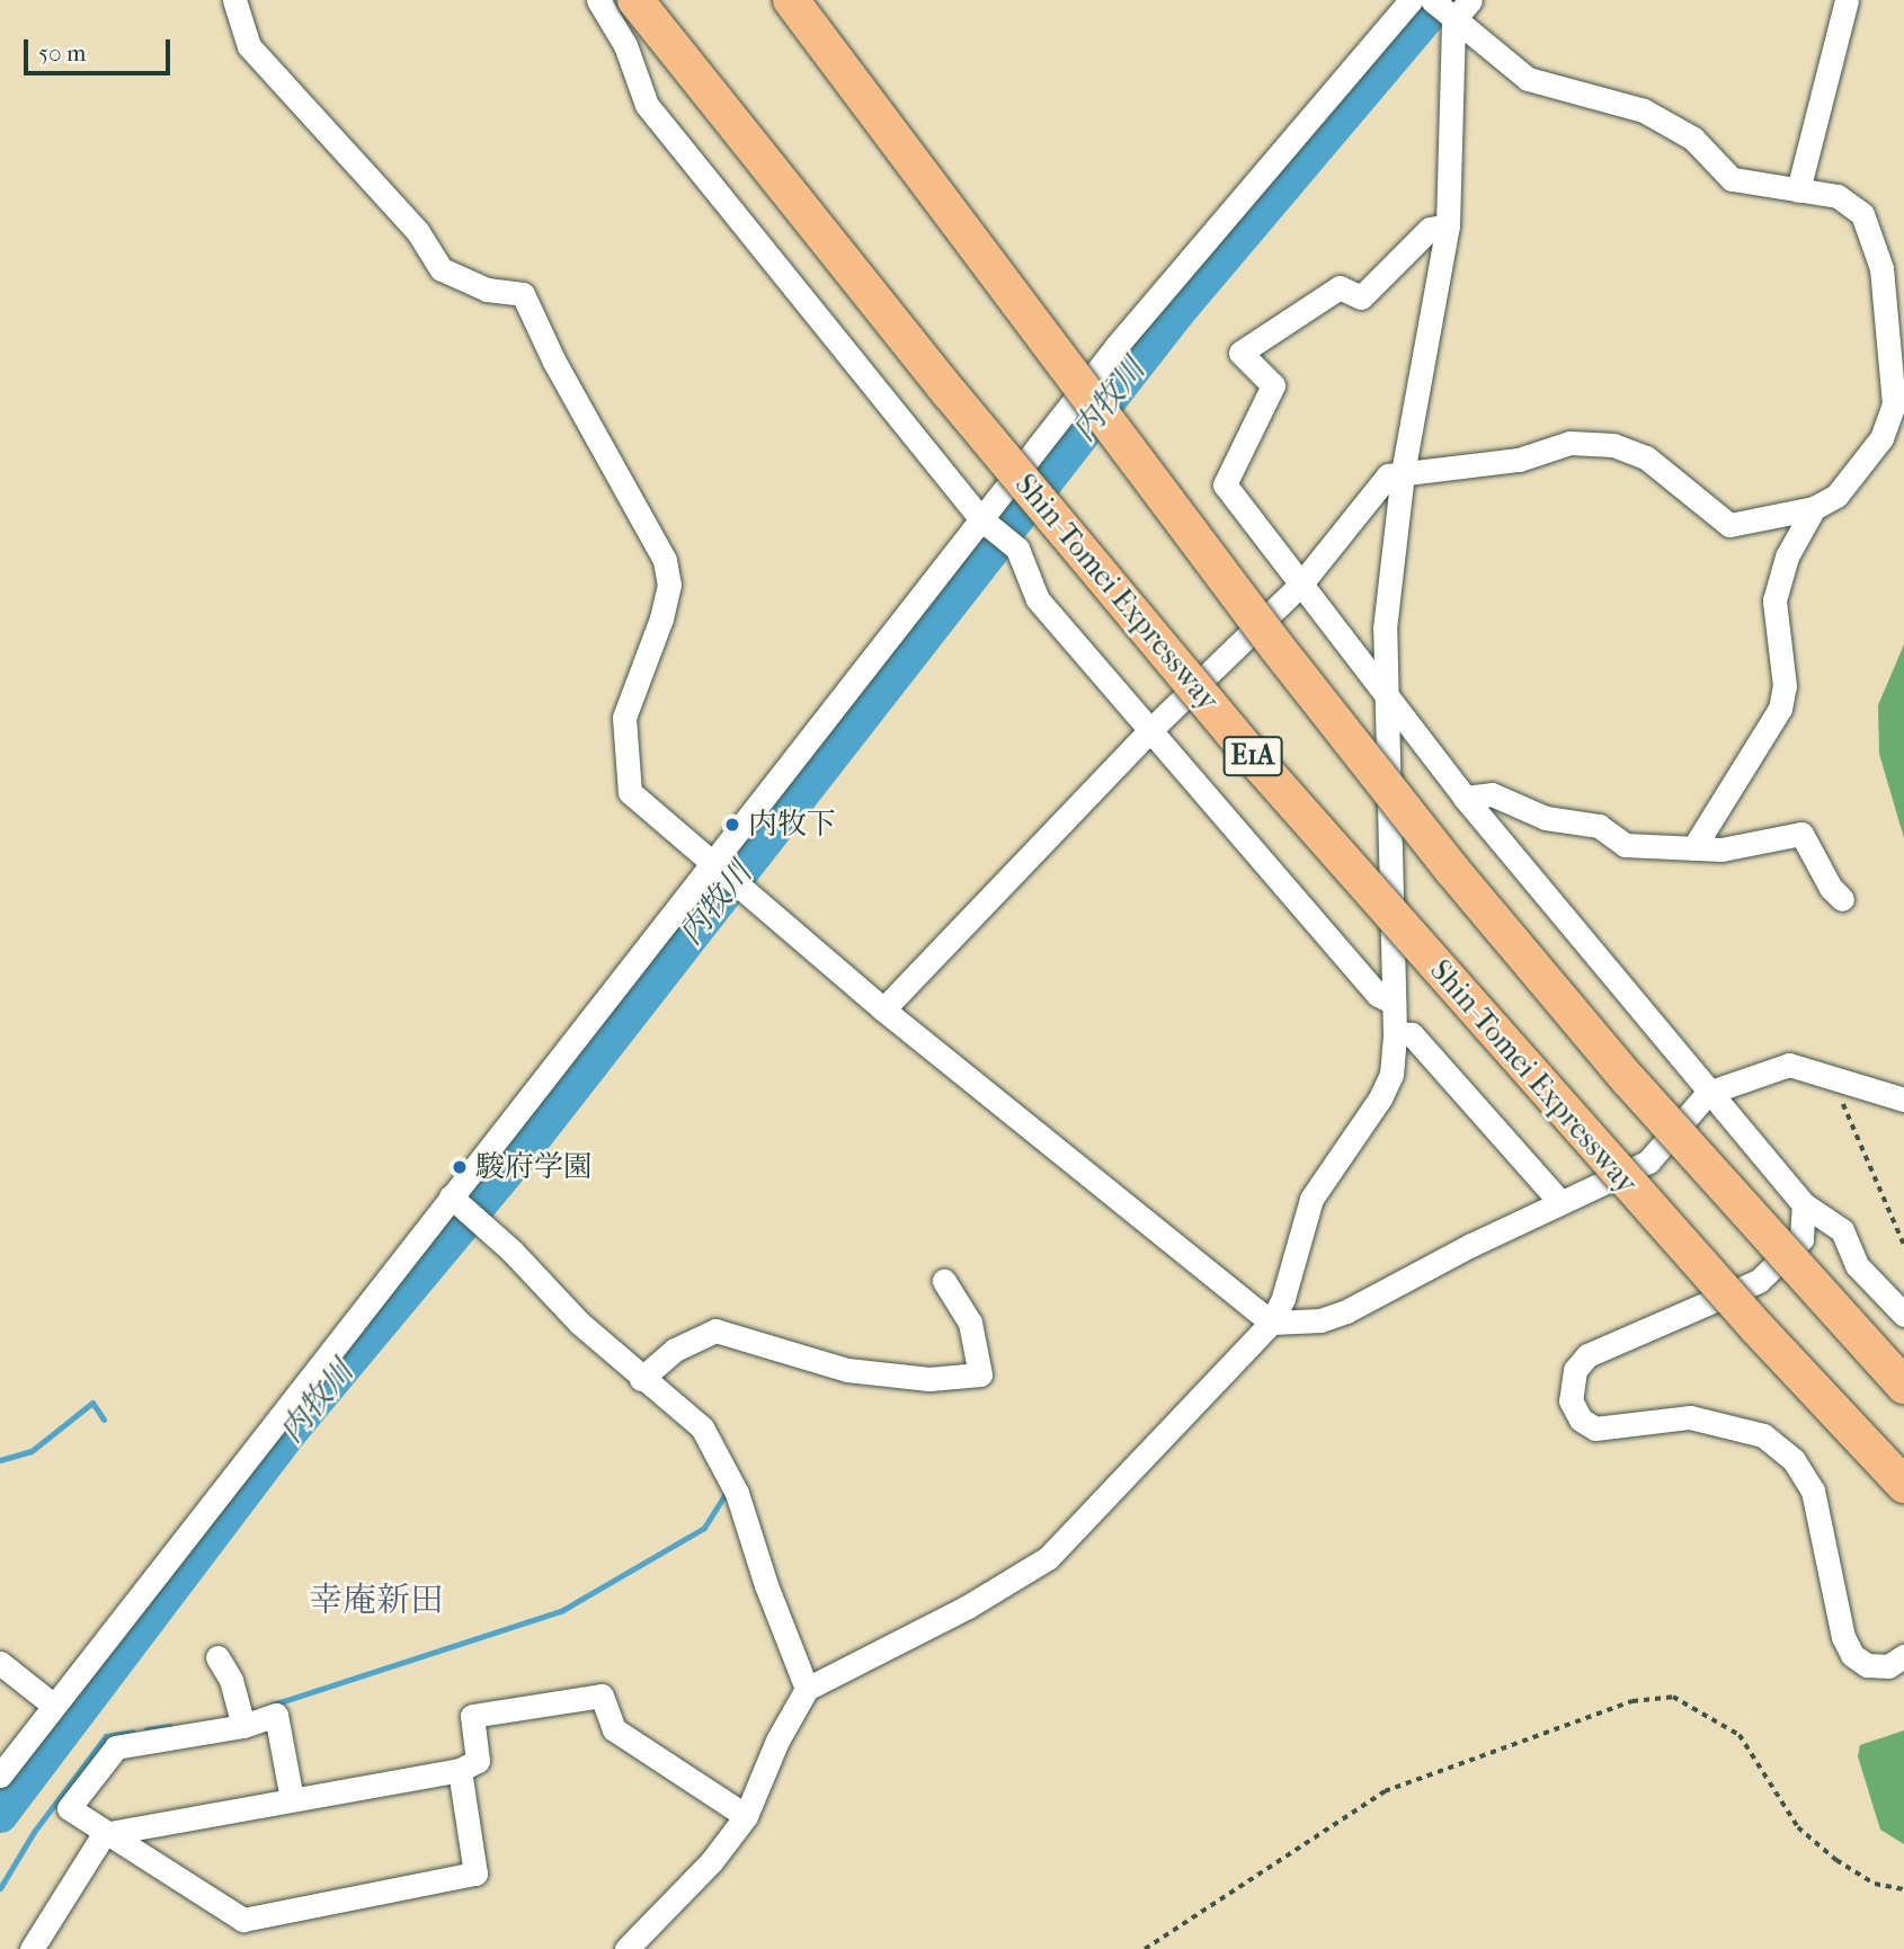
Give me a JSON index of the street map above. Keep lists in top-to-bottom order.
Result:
{
  "streets": {
    "highway": ["Shin-Tomei Expressway", "E1A"]
  },
  "districts": ["幸庵新田"],
  "water": ["内牧川"],
  "places": ["内牧下", "駿府学園"],
  "scale_bar": "50 m"
}
